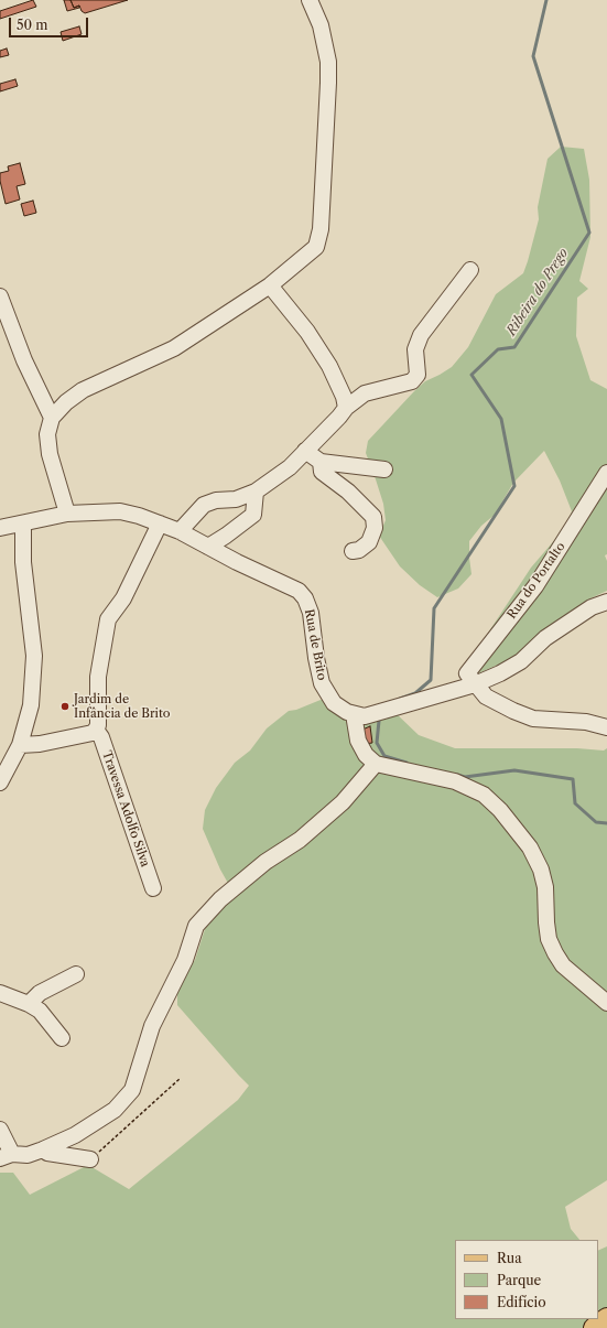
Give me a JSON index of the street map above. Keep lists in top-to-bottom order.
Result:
{
  "streets": {
    "street": ["Rua do Portalto", "Rua de Brito", "Travessa Adolfo Silva"]
  },
  "water": ["Ribeira do Prego"],
  "places": ["Jardim de Infância de Brito"],
  "legend": ["Rua", "Parque", "Edifício"],
  "scale_bar": "50 m"
}
